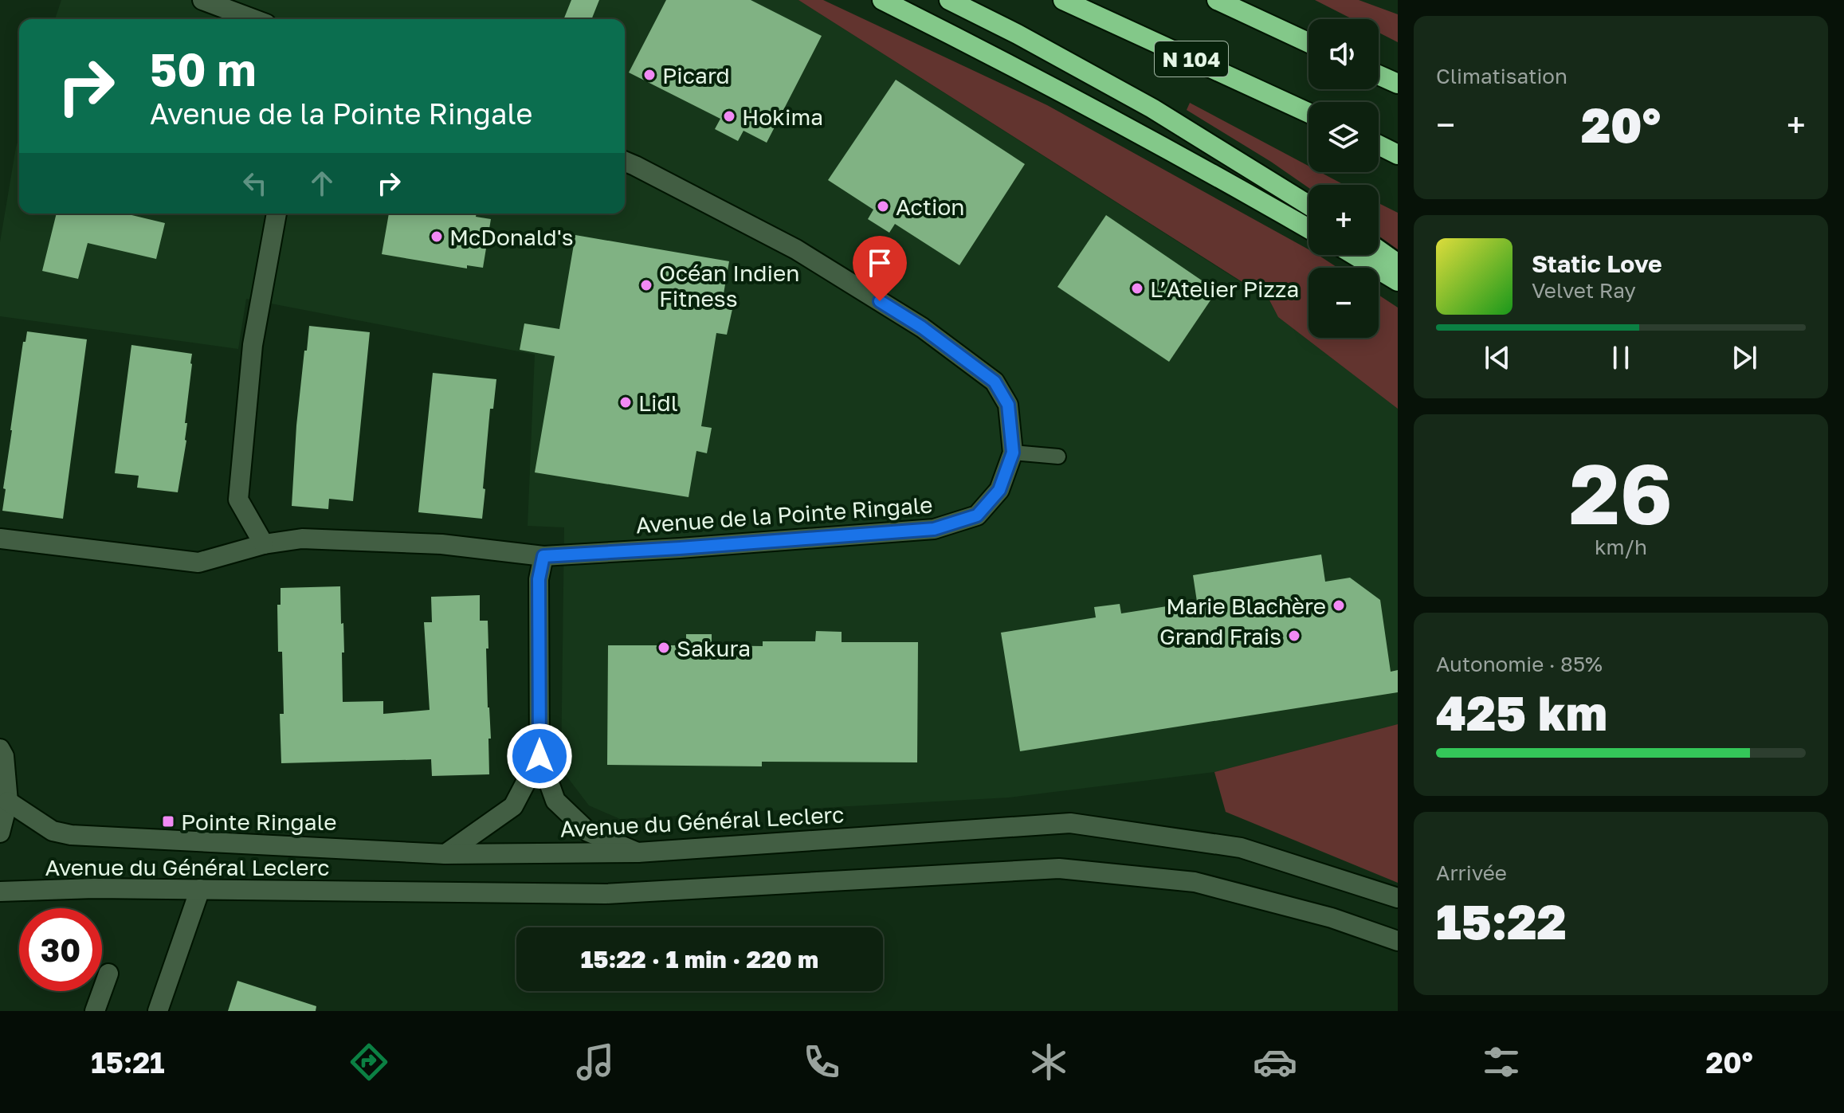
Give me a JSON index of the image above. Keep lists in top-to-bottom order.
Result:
{
  "streets": {
    "highway": ["N 104"],
    "main road": ["Avenue de la Pointe Ringale", "Avenue du Général Leclerc"]
  },
  "places": {
    "other": [
      "Picard",
      "Hokima",
      "Action",
      "McDonald's",
      "Océan Indien Fitness",
      "L’Atelier Pizza",
      "Lidl",
      "Marie Blachère",
      "Grand Frais",
      "Sakura"
    ],
    "transit": ["Pointe Ringale"]
  },
  "page": {
    "tile": [
      "Climatisation",
      ["26", "km/h"],
      ["Autonomie · 85%", "425 km"],
      ["Arrivée", "15:22"]
    ],
    "map_buttons": ["+", "−"],
    "turn": ["50 m", "Avenue de la Pointe Ringale"],
    "heat": ["−", "20°", "+"],
    "song": ["Static Love", "Velvet Ray"],
    "limit": "30",
    "trip": "15:22 · 1 min · 220 m",
    "tabs": ["15:21", "20°"]
  }
}
